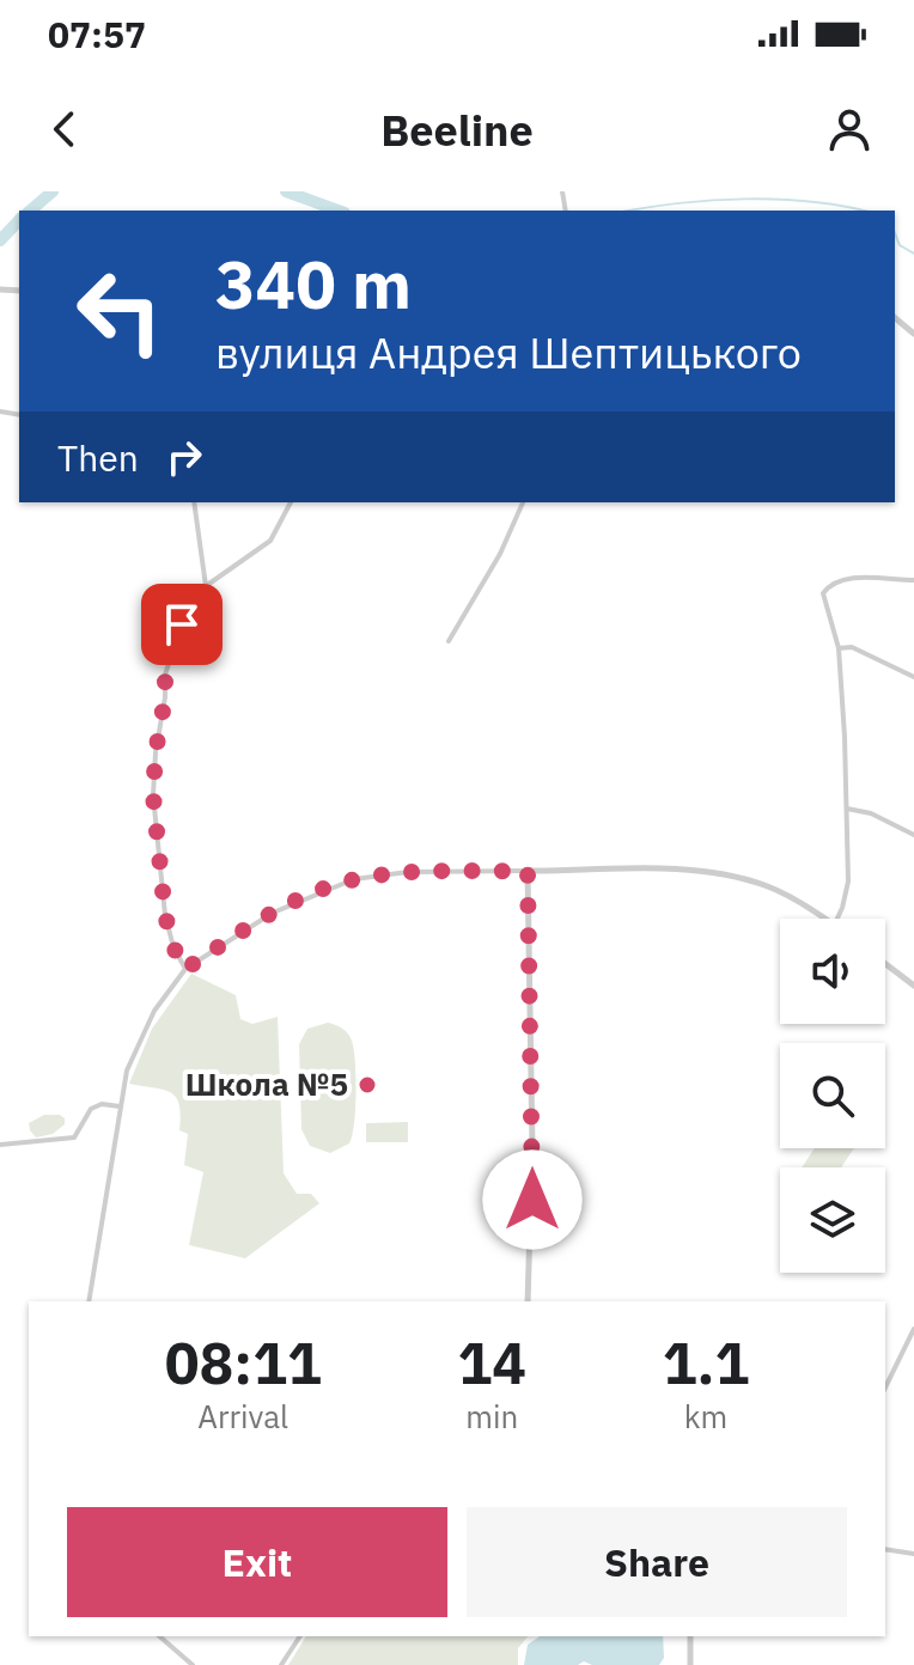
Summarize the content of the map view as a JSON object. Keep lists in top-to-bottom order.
{
  "places": ["Школа №5"],
  "page": {
    "status": "07:57",
    "header": "Beeline",
    "turn": ["340 m", "вулиця Андрея Шептицького"],
    "then": "Then",
    "eta": [
      "08:11",
      "Arrival",
      "14",
      "min",
      "1.1",
      "km"
    ],
    "buttons": ["Exit", "Share"]
  }
}
